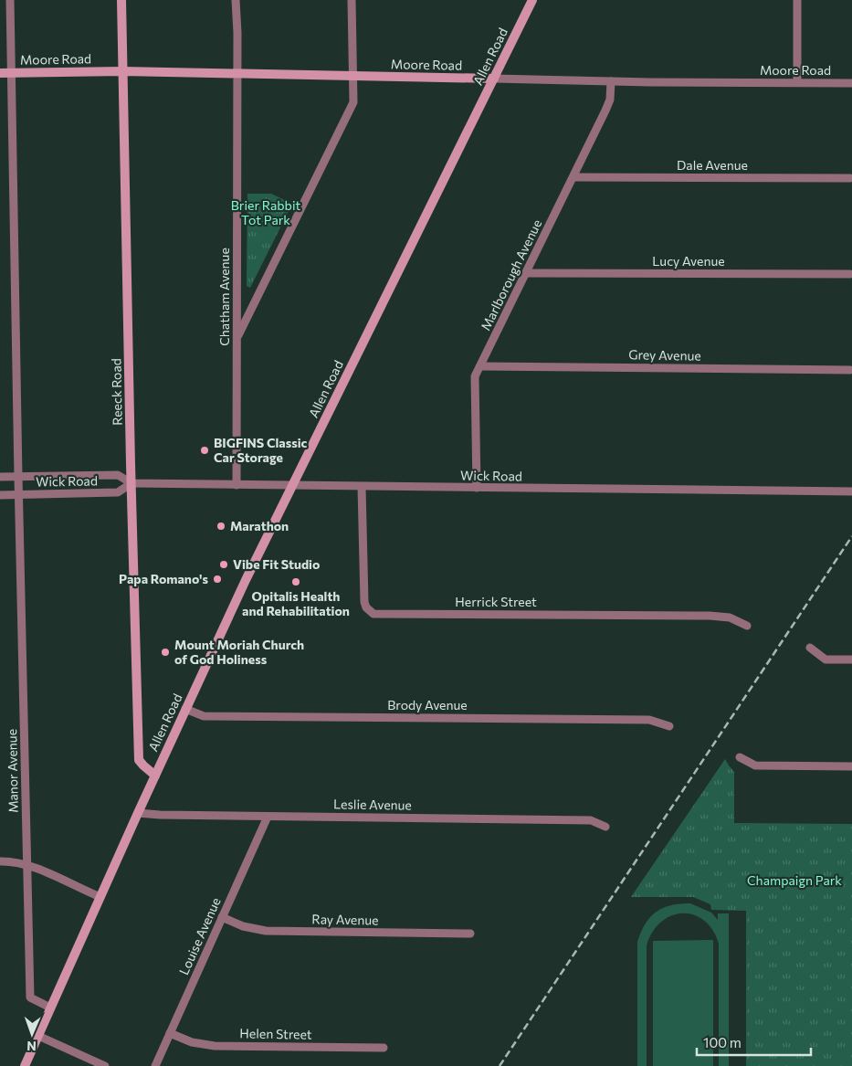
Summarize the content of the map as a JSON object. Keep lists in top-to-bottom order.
{
  "streets": {
    "street": [
      "Allen Road",
      "Moore Road",
      "Dale Avenue",
      "Lucy Avenue",
      "Marlborough Avenue",
      "Chatham Avenue",
      "Grey Avenue",
      "Reeck Road",
      "Wick Road",
      "Herrick Street",
      "Brody Avenue",
      "Manor Avenue",
      "Leslie Avenue",
      "Ray Avenue",
      "Louise Avenue",
      "Helen Street"
    ]
  },
  "crossings": [
    ["Allen Road", "Moore Road"],
    ["Allen Road", "Reeck Road"],
    ["Allen Road", "Wick Road"],
    ["Allen Road", "Brody Avenue"],
    ["Allen Road", "Manor Avenue"],
    ["Allen Road", "Leslie Avenue"],
    ["Moore Road", "Marlborough Avenue"],
    ["Moore Road", "Chatham Avenue"],
    ["Moore Road", "Reeck Road"],
    ["Moore Road", "Manor Avenue"],
    ["Dale Avenue", "Marlborough Avenue"],
    ["Lucy Avenue", "Marlborough Avenue"],
    ["Marlborough Avenue", "Grey Avenue"],
    ["Marlborough Avenue", "Wick Road"],
    ["Chatham Avenue", "Wick Road"],
    ["Reeck Road", "Wick Road"],
    ["Wick Road", "Herrick Street"],
    ["Wick Road", "Manor Avenue"],
    ["Leslie Avenue", "Louise Avenue"],
    ["Ray Avenue", "Louise Avenue"],
    ["Louise Avenue", "Helen Street"]
  ],
  "parks": ["Brier Rabbit Tot Park", "Champaign Park"],
  "places": [
    "BIGFINS Classic Car Storage",
    "Marathon",
    "Vibe Fit Studio",
    "Papa Romano's",
    "Opitalis Health and Rehabilitation",
    "Mount Moriah Church of God Holiness"
  ],
  "scale_bar": "100 m",
  "north": "bottom"
}
